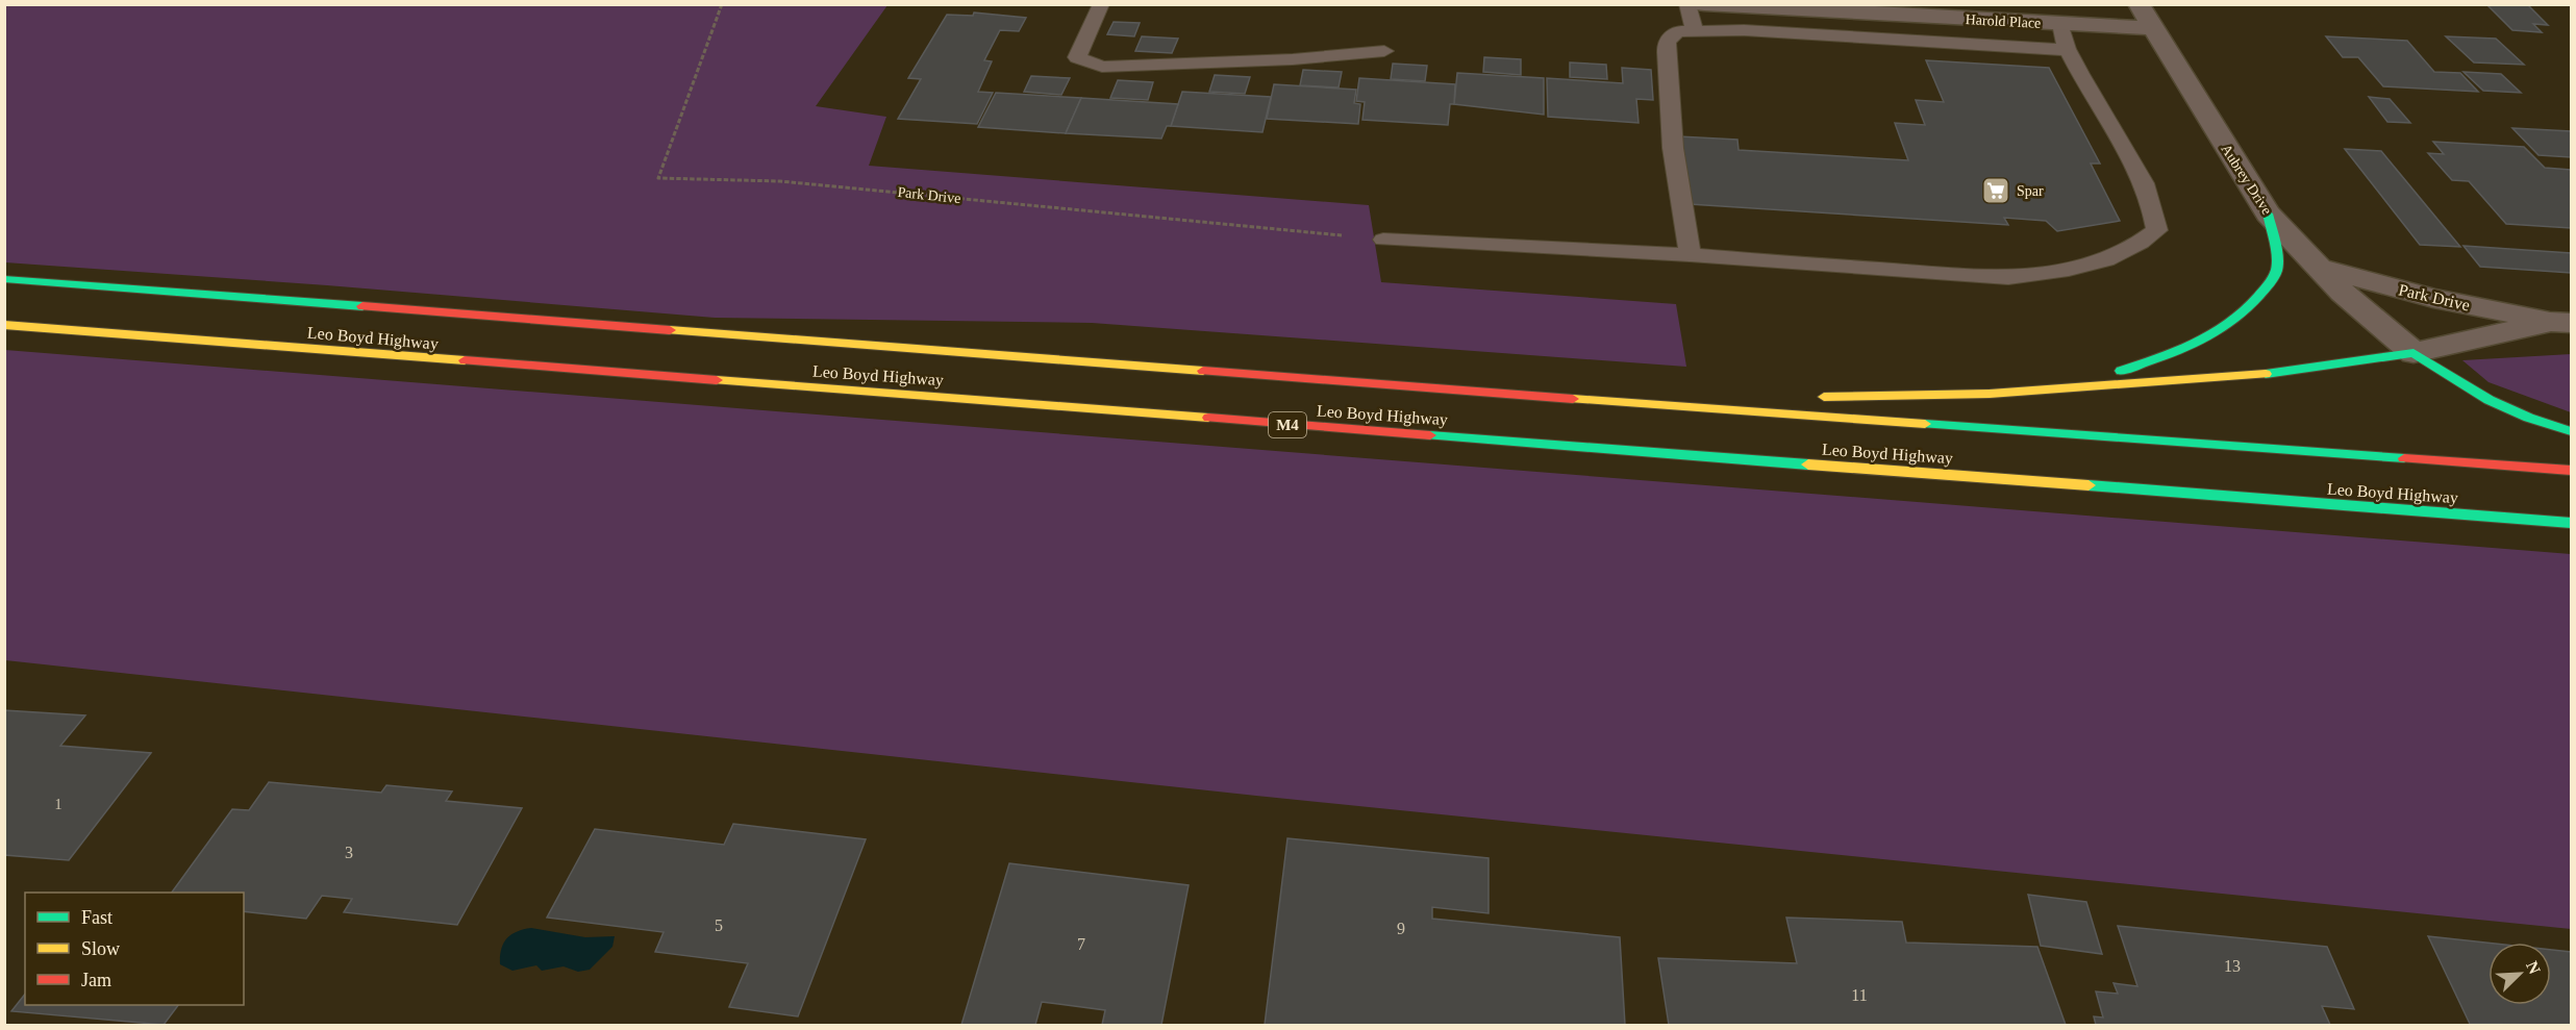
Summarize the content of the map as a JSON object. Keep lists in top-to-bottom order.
{
  "streets": {
    "highway": ["Leo Boyd Highway", "M4"],
    "street": ["Harold Place", "Aubrey Drive", "Park Drive"]
  },
  "crossings": [
    ["Harold Place", "Aubrey Drive"],
    ["Aubrey Drive", "Park Drive"]
  ],
  "places": {
    "supermarket": ["Spar"]
  },
  "house_numbers": [
    "1",
    "3",
    "5",
    "9",
    "7",
    "13",
    "11"
  ],
  "legend": ["Fast", "Slow", "Jam"],
  "north": "top right"
}
